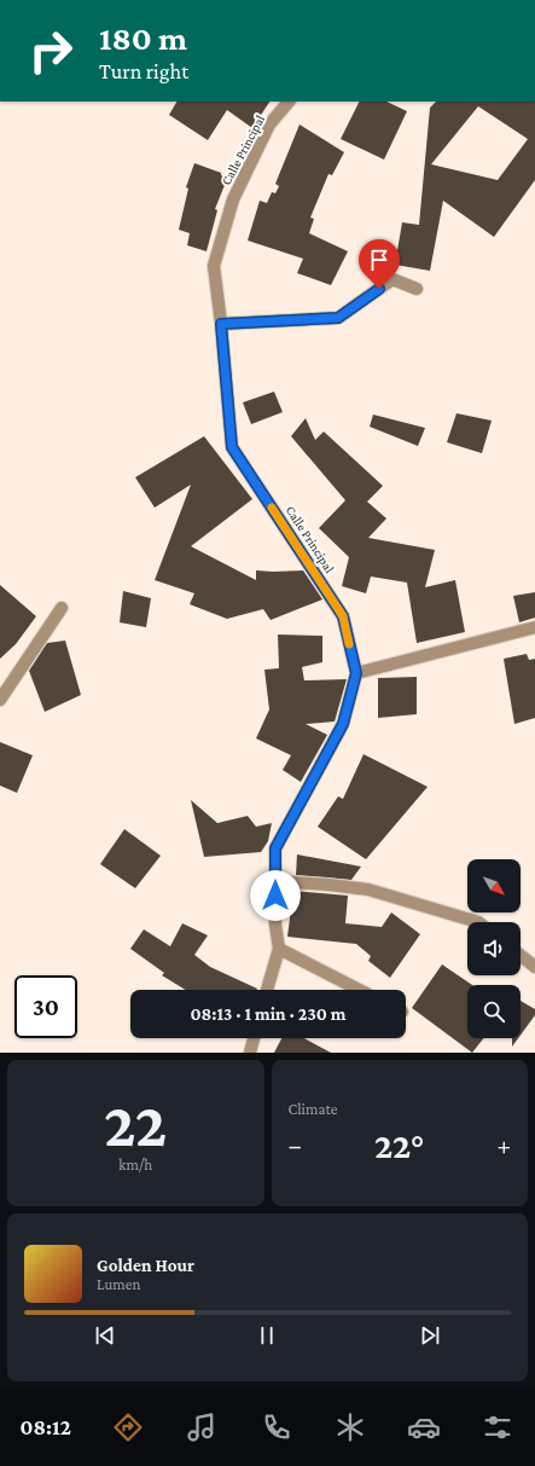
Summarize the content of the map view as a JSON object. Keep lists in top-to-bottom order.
{
  "streets": {
    "street": ["Calle Principal"]
  },
  "north": "bottom right",
  "page": {
    "turn": ["180 m", "Turn right"],
    "limit": "30",
    "trip": "08:13 · 1 min · 230 m",
    "tile": [
      ["22", "km/h"],
      "Climate"
    ],
    "heat": ["−", "22°", "+"],
    "song": ["Golden Hour", "Lumen"],
    "tabs": "08:12"
  }
}
